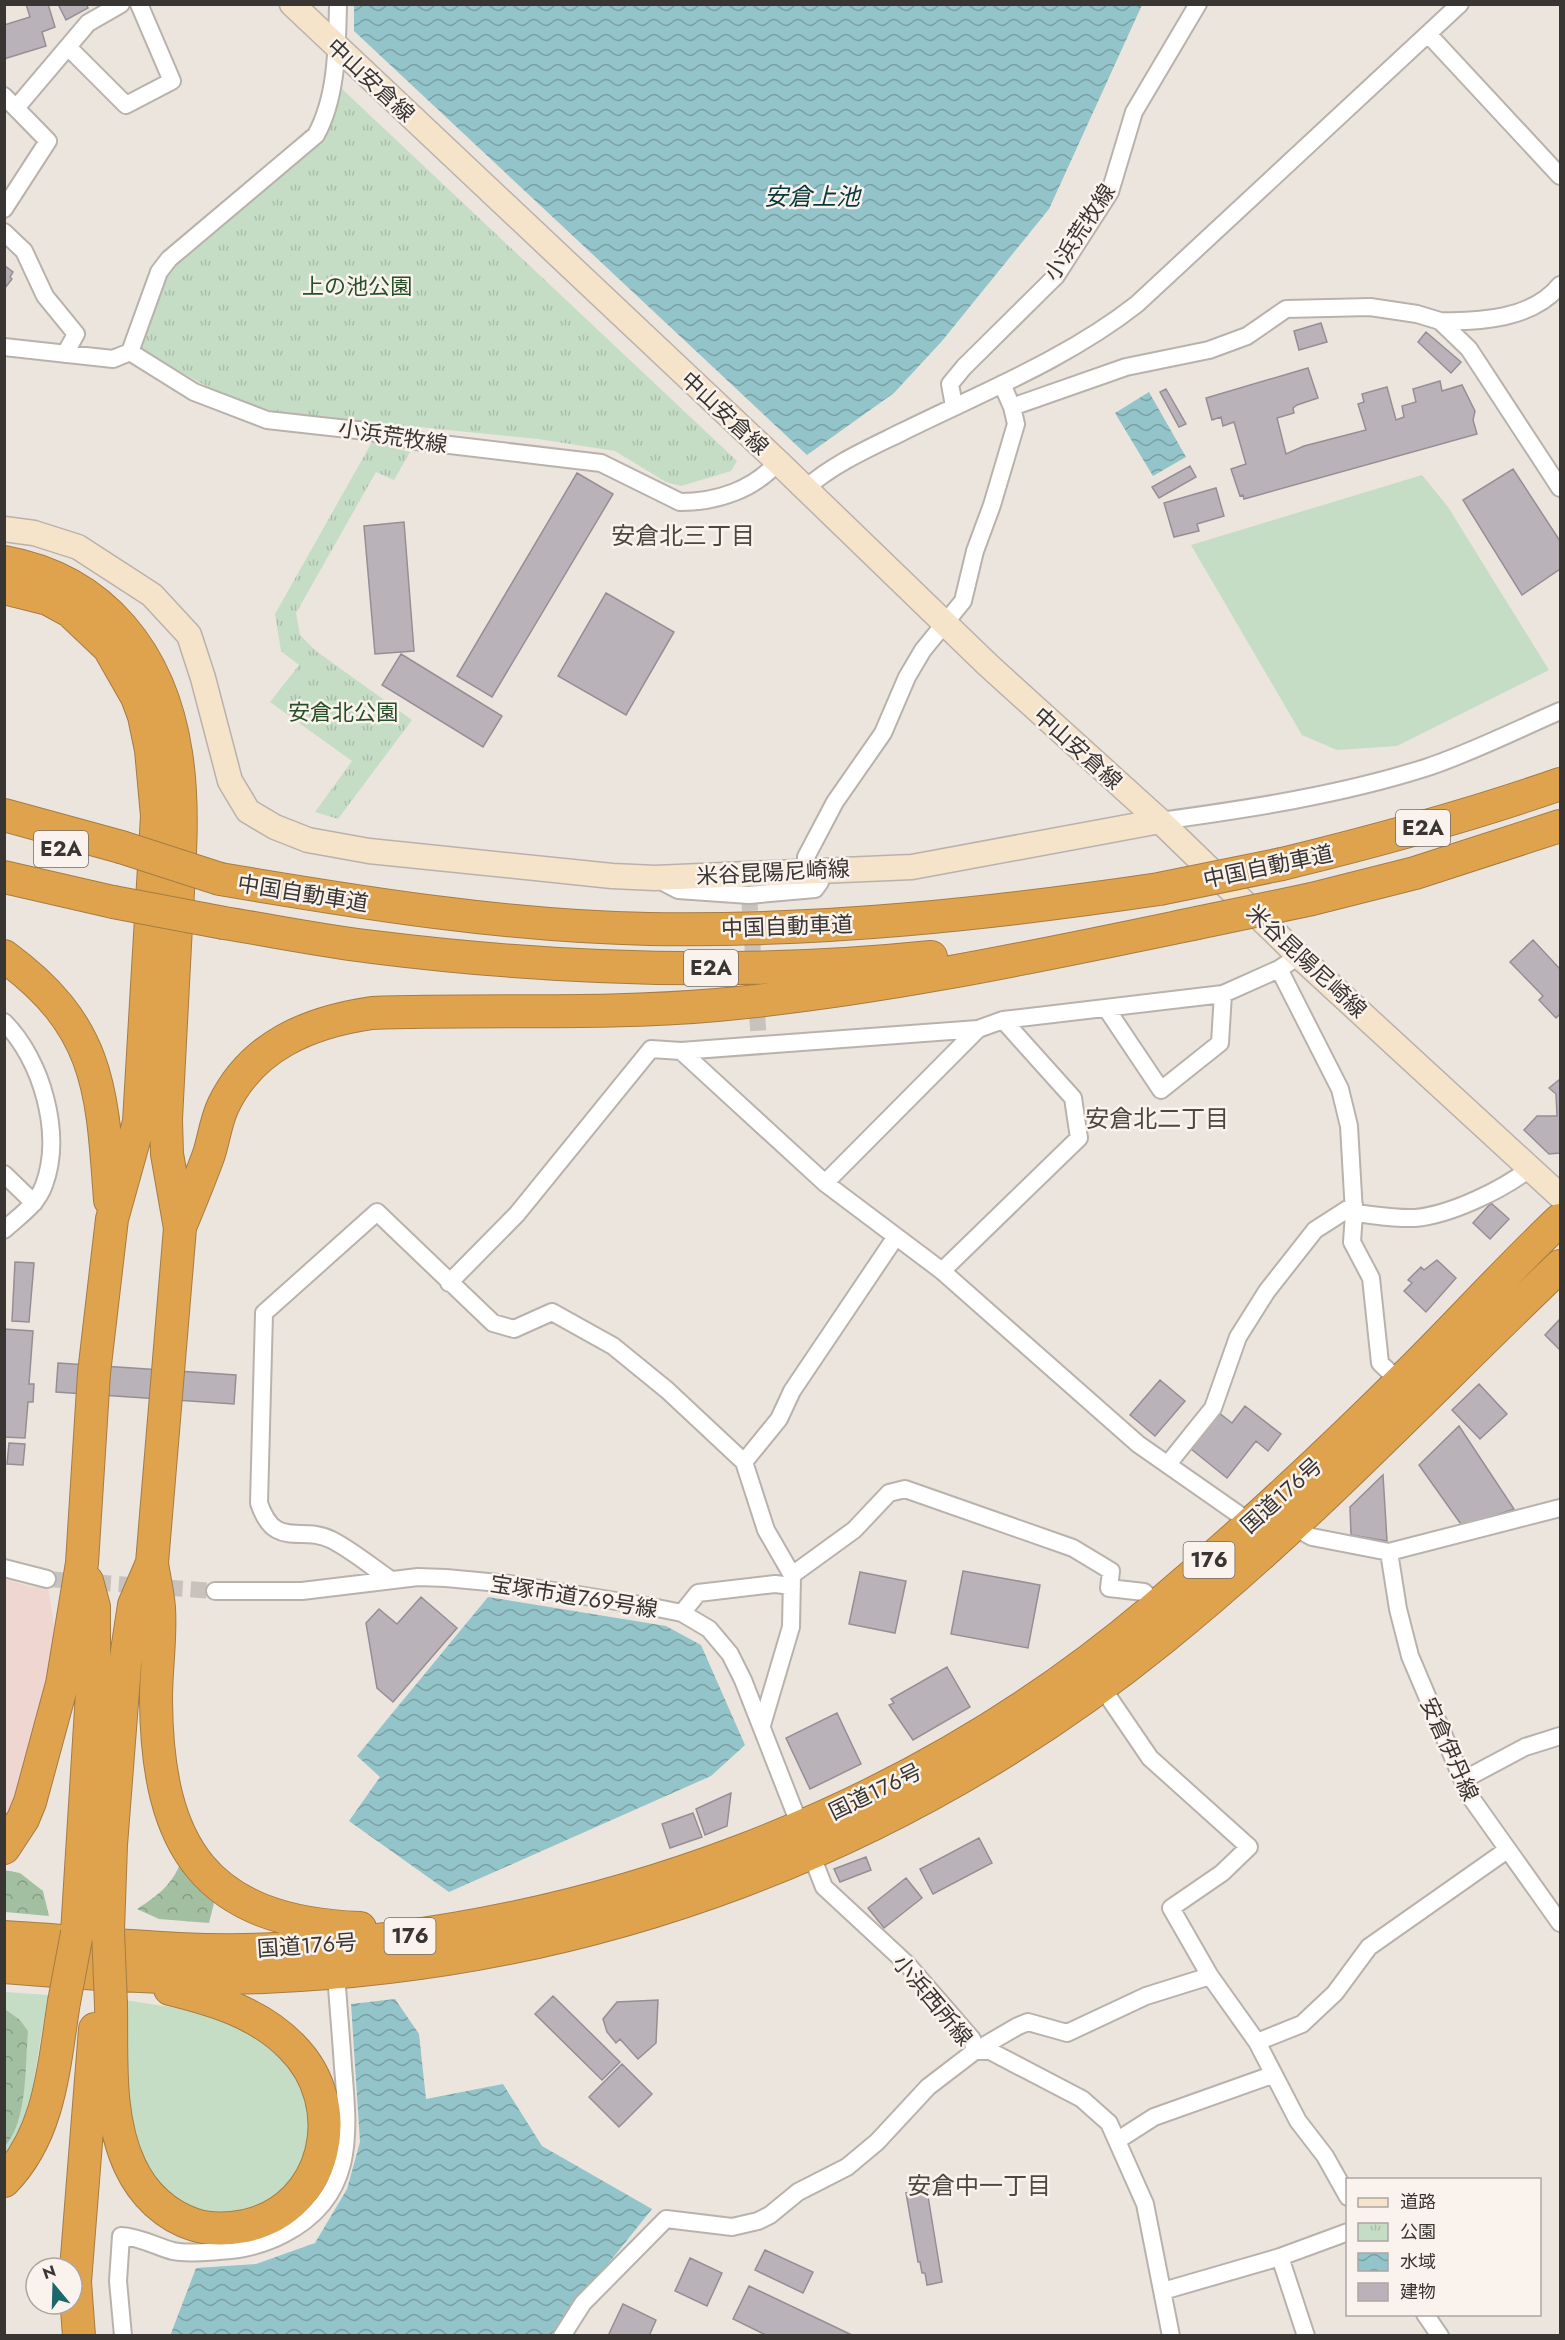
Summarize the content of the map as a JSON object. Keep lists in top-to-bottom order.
{
  "streets": {
    "highway": [
      "E2A",
      "中国自動車道",
      "国道176号",
      "176"
    ],
    "main road": ["中山安倉線", "米谷昆陽尼崎線"],
    "street": [
      "小浜荒牧線",
      "宝塚市道769号線",
      "安倉伊丹線",
      "小浜西所線"
    ]
  },
  "crossings": [
    ["中山安倉線", "小浜荒牧線"],
    ["中山安倉線", "米谷昆陽尼崎線"],
    ["国道176号", "宝塚市道769号線"],
    ["国道176号", "小浜西所線"],
    ["宝塚市道769号線", "小浜西所線"]
  ],
  "districts": ["安倉北三丁目", "安倉北二丁目", "安倉中一丁目"],
  "water": ["安倉上池"],
  "parks": ["上の池公園", "安倉北公園"],
  "legend": [
    "道路",
    "公園",
    "水域",
    "建物"
  ],
  "north": "top"
}
